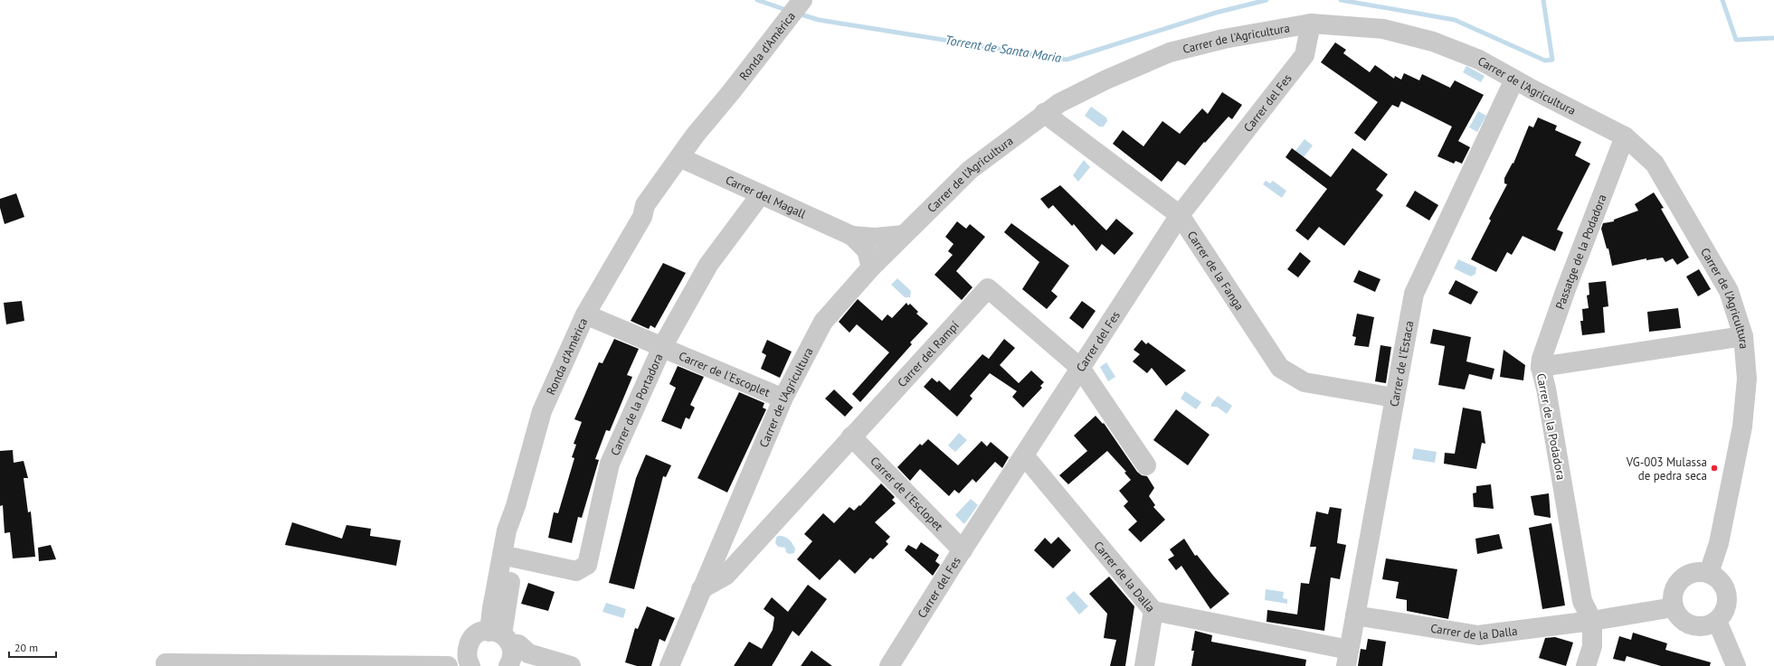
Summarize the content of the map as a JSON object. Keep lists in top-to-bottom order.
{
  "streets": {
    "street": [
      "Carrer de l'Agricultura",
      "Ronda d'Amèrica",
      "Carrer del Fes",
      "Carrer del Magall",
      "Passatge de la Podadora",
      "Carrer de la Fanga",
      "Carrer del Rampí",
      "Carrer de l'Estaca",
      "Carrer de l'Escoplet",
      "Carrer de la Portadora",
      "Carrer de la Podadora",
      "Carrer de l'Esclopet",
      "Carrer de la Dalla"
    ]
  },
  "crossings": [
    ["Carrer de l'Agricultura", "Carrer del Fes"],
    ["Carrer de l'Agricultura", "Carrer del Magall"],
    ["Carrer de l'Agricultura", "Passatge de la Podadora"],
    ["Carrer de l'Agricultura", "Carrer de la Fanga"],
    ["Carrer de l'Agricultura", "Carrer del Rampí"],
    ["Carrer de l'Agricultura", "Carrer de l'Estaca"],
    ["Carrer de l'Agricultura", "Carrer de la Podadora"],
    ["Carrer de l'Agricultura", "Carrer de la Dalla"],
    ["Ronda d'Amèrica", "Carrer del Magall"],
    ["Ronda d'Amèrica", "Carrer de l'Escoplet"],
    ["Ronda d'Amèrica", "Carrer de la Portadora"],
    ["Carrer del Fes", "Carrer de la Fanga"],
    ["Carrer del Fes", "Carrer del Rampí"],
    ["Carrer del Fes", "Carrer de l'Esclopet"],
    ["Carrer del Fes", "Carrer de la Dalla"],
    ["Carrer del Magall", "Carrer de la Portadora"],
    ["Passatge de la Podadora", "Carrer de la Podadora"],
    ["Carrer de la Fanga", "Carrer de l'Estaca"],
    ["Carrer del Rampí", "Carrer de l'Esclopet"],
    ["Carrer de l'Estaca", "Carrer de la Dalla"],
    ["Carrer de la Podadora", "Carrer de la Dalla"]
  ],
  "water": ["Torrent de Santa Maria"],
  "places": ["VG-003 Mulassa de pedra seca"],
  "scale_bar": "20 m"
}
